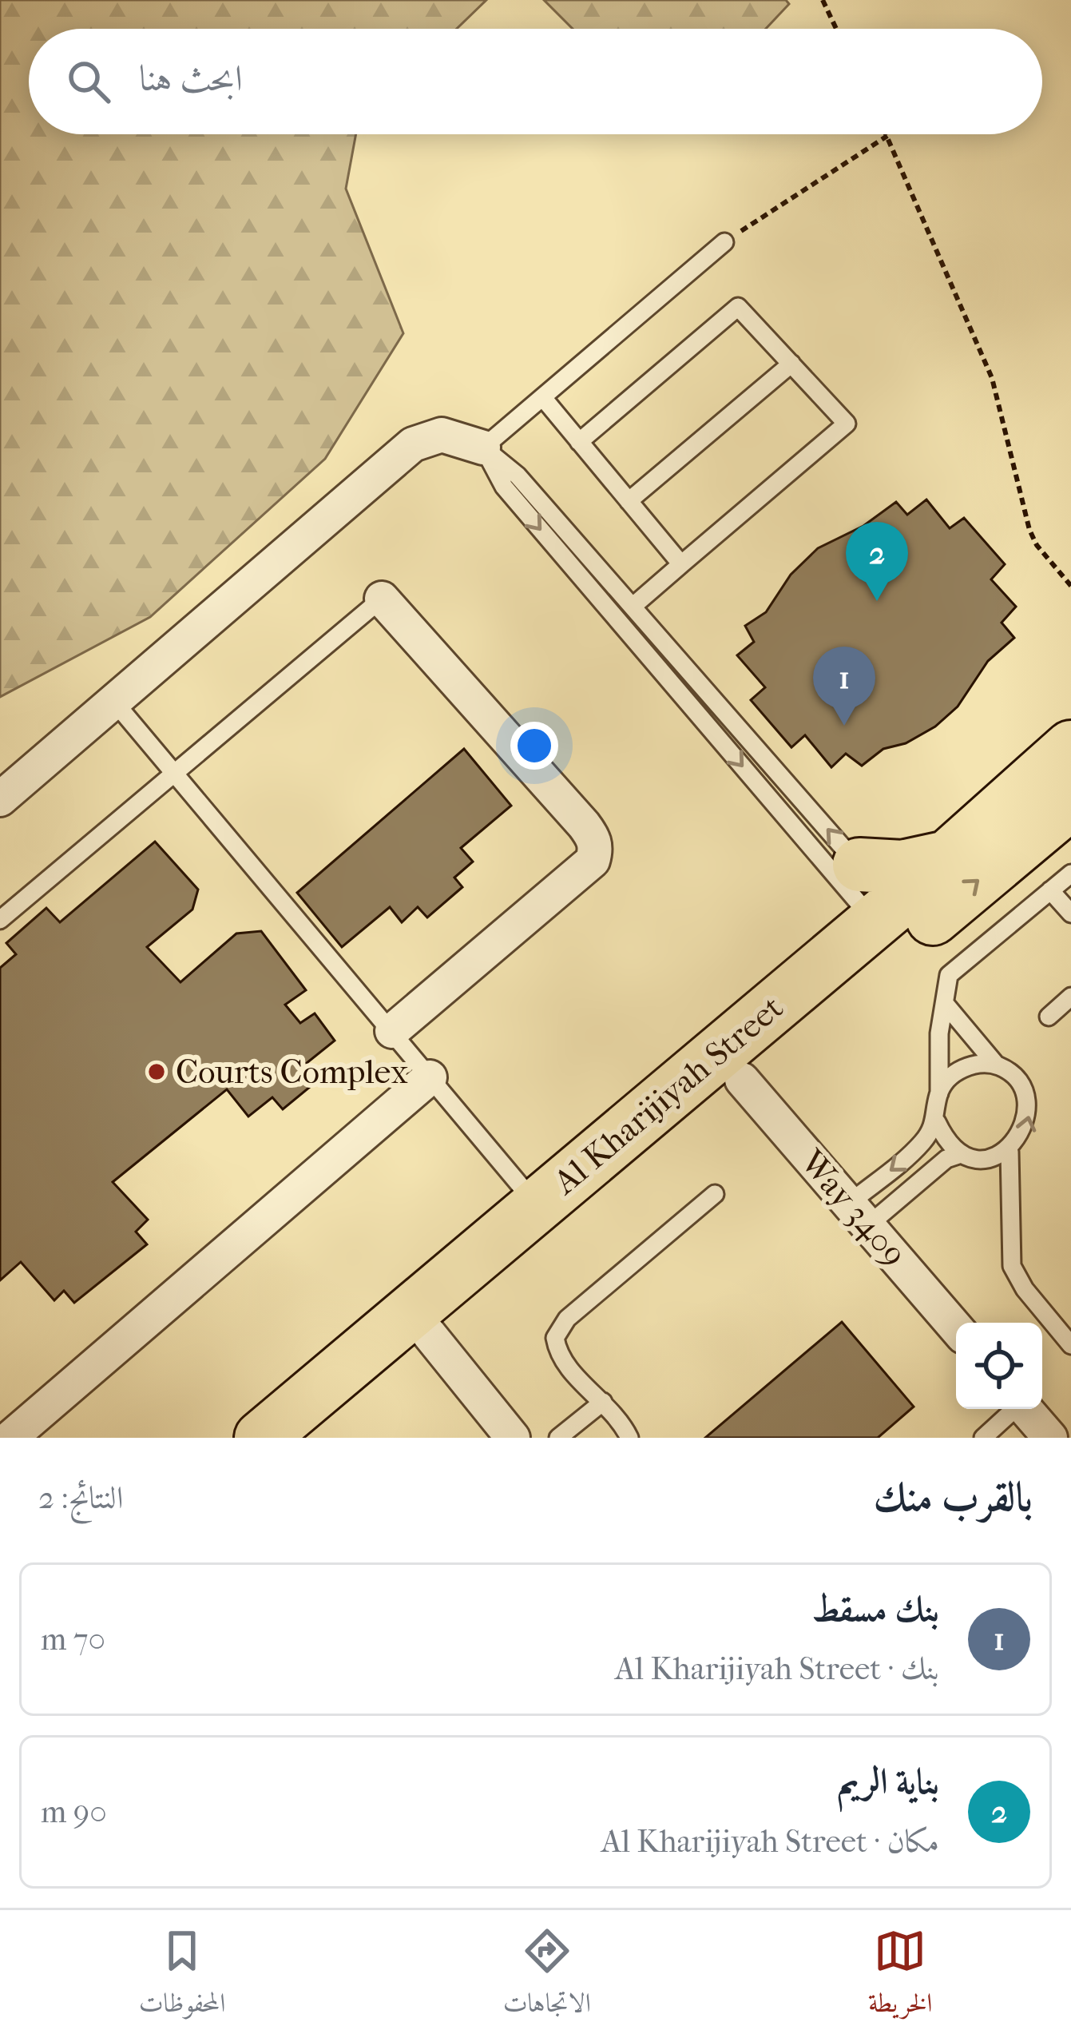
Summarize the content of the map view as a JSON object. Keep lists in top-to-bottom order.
{
  "streets": {
    "main road": ["Al Kharijiyah Street"],
    "street": ["Way 3409"]
  },
  "crossings": [
    ["Al Kharijiyah Street", "Way 3409"]
  ],
  "places": ["Courts Complex"],
  "page": {
    "search": "ابحث هنا",
    "pins": ["2", "1"],
    "heading": ["بالقرب منك", "النتائج: 2"],
    "list": [
      {
        "mark": "1",
        "name": "بنك مسقط",
        "note": "بنك · Al Kharijiyah Street",
        "value": "70 m"
      },
      {
        "mark": "2",
        "name": "بناية الريم",
        "note": "مكان · Al Kharijiyah Street",
        "value": "90 m"
      }
    ],
    "nav": ["الخريطة", "الاتجاهات", "المحفوظات"]
  }
}
